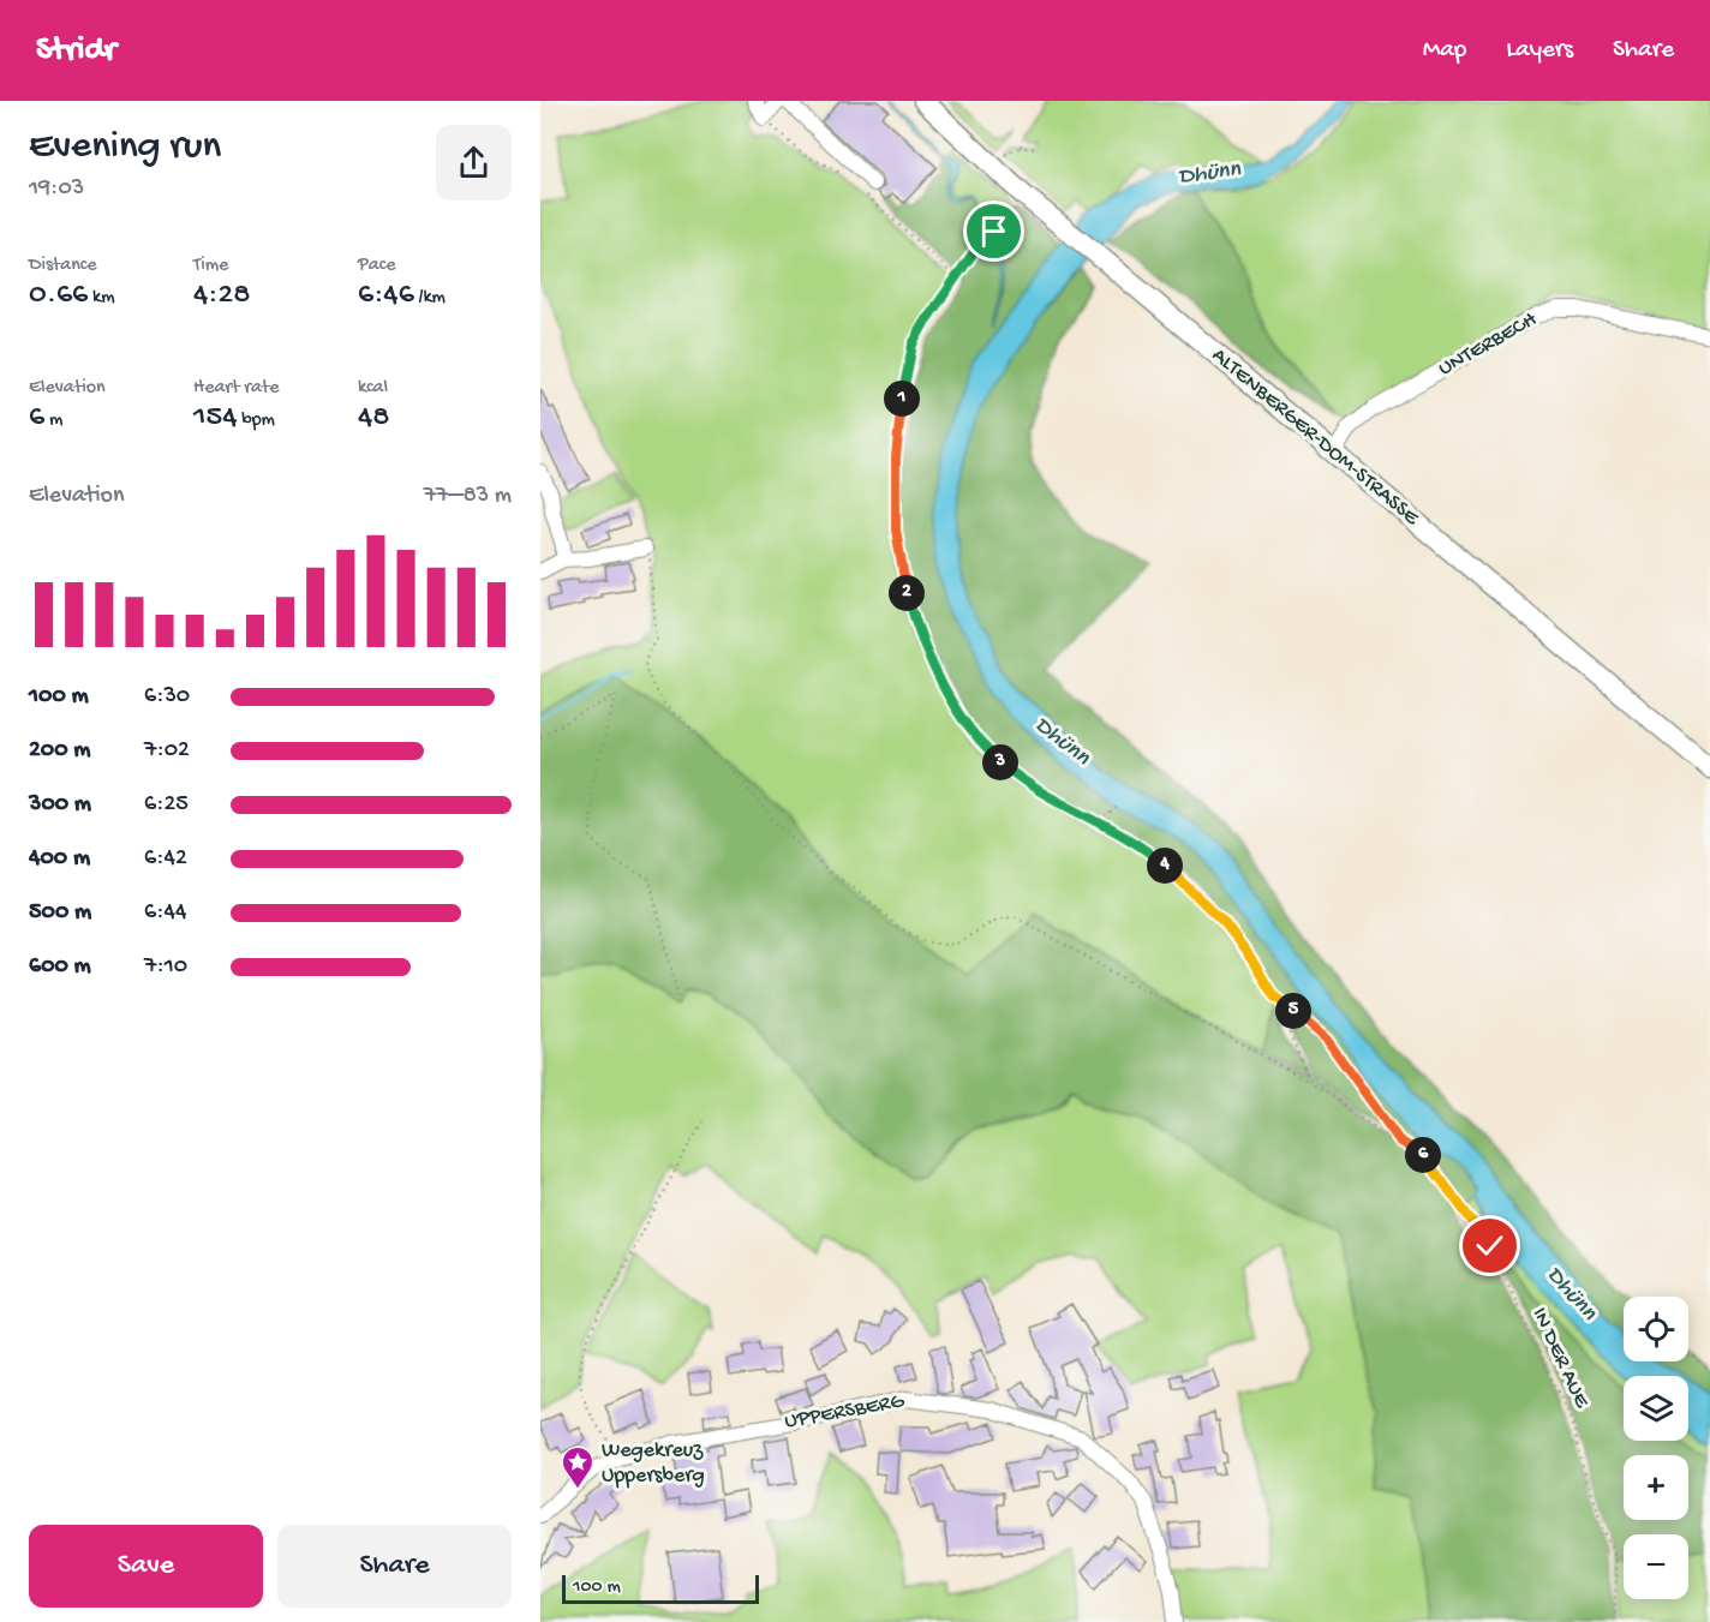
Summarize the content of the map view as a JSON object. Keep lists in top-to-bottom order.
{
  "streets": {
    "main road": ["ALTENBERGER-DOM-STRASSE"],
    "street": ["UNTERBECH", "UPPERSBERG"],
    "path": ["IN DER AUE"]
  },
  "crossings": [
    ["UNTERBECH", "ALTENBERGER-DOM-STRASSE"]
  ],
  "water": ["Dhünn"],
  "places": {
    "place": ["Wegekreuz Uppersberg"]
  },
  "scale_bar": "100 m",
  "page": {
    "header": "Stridr",
    "nav": ["Map", "Layers", "Share"],
    "heading": ["Evening run", "19:03"],
    "stats": [
      ["Distance", "0.66 km"],
      ["Time", "4:28"],
      ["Pace", "6:46 /km"],
      ["Elevation", "6 m"],
      ["Heart rate", "154 bpm"],
      ["kcal", "48"]
    ],
    "pins": [
      "1",
      "2",
      "3",
      "4",
      "5",
      "6"
    ],
    "chart": ["Elevation", "77–83 m"],
    "list": [
      {
        "name": "100 m",
        "note": "6:30"
      },
      {
        "name": "200 m",
        "note": "7:02"
      },
      {
        "name": "300 m",
        "note": "6:25"
      },
      {
        "name": "400 m",
        "note": "6:42"
      },
      {
        "name": "500 m",
        "note": "6:44"
      },
      {
        "name": "600 m",
        "note": "7:10"
      }
    ],
    "map_buttons": ["+", "−"],
    "buttons": ["Save", "Share"],
    "scale": "100 m"
  }
}
